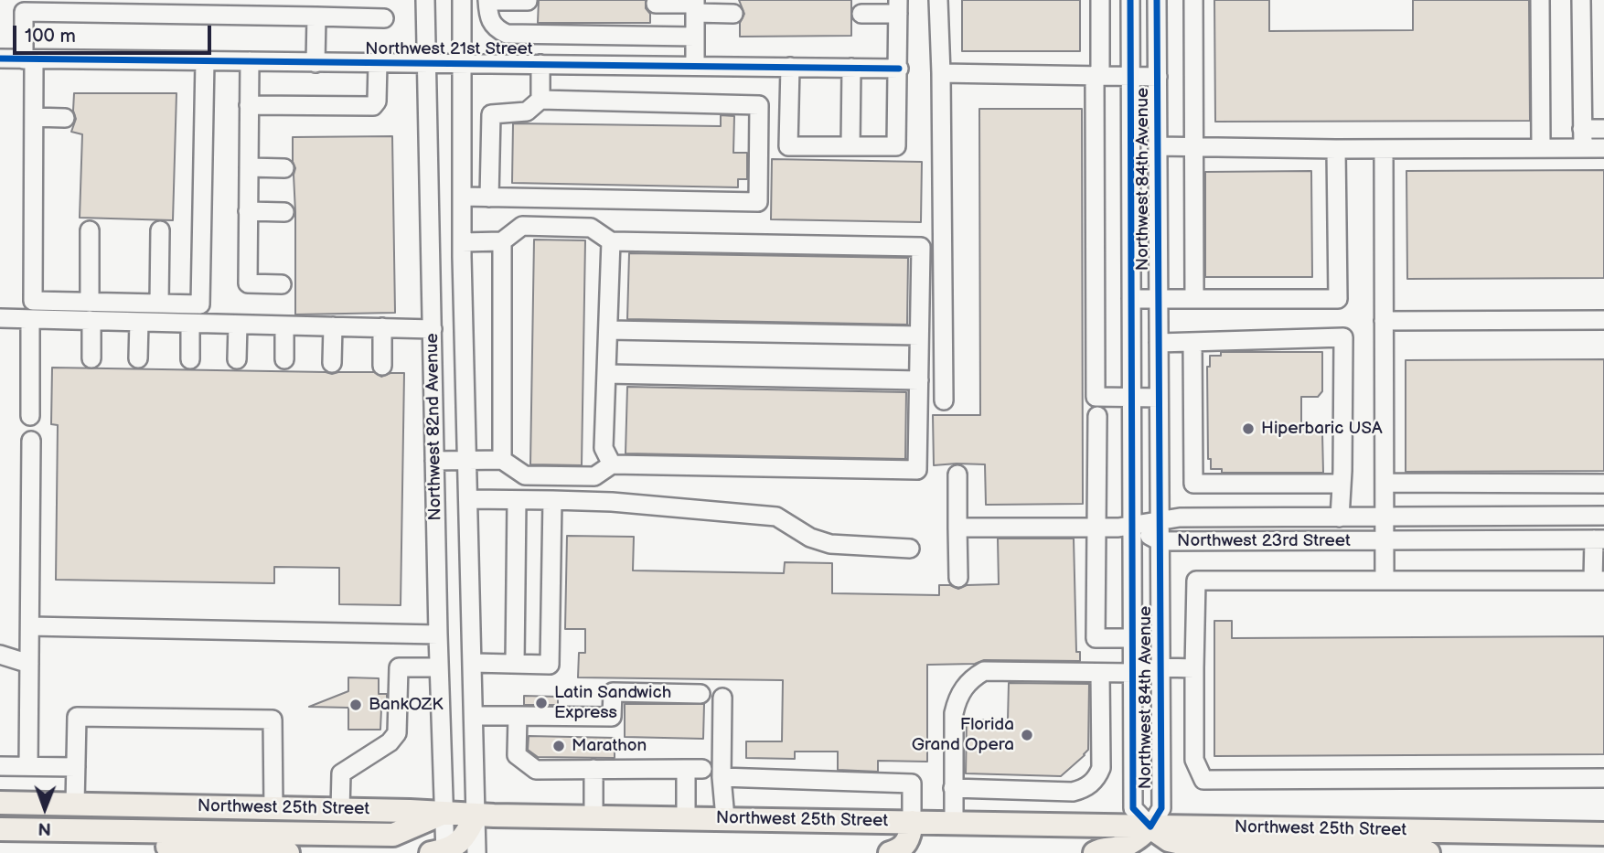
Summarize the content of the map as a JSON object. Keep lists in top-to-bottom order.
{
  "streets": {
    "main road": ["Northwest 25th Street"],
    "street": [
      "Northwest 21st Street",
      "Northwest 84th Avenue",
      "Northwest 82nd Avenue",
      "Northwest 23rd Street"
    ]
  },
  "crossings": [
    ["Northwest 21st Street", "Northwest 82nd Avenue"],
    ["Northwest 84th Avenue", "Northwest 23rd Street"],
    ["Northwest 84th Avenue", "Northwest 25th Street"],
    ["Northwest 82nd Avenue", "Northwest 25th Street"]
  ],
  "places": [
    "Hiperbaric USA",
    "Latin Sandwich Express",
    "BankOZK",
    "Florida Grand Opera",
    "Marathon"
  ],
  "scale_bar": "100 m",
  "north": "bottom"
}
